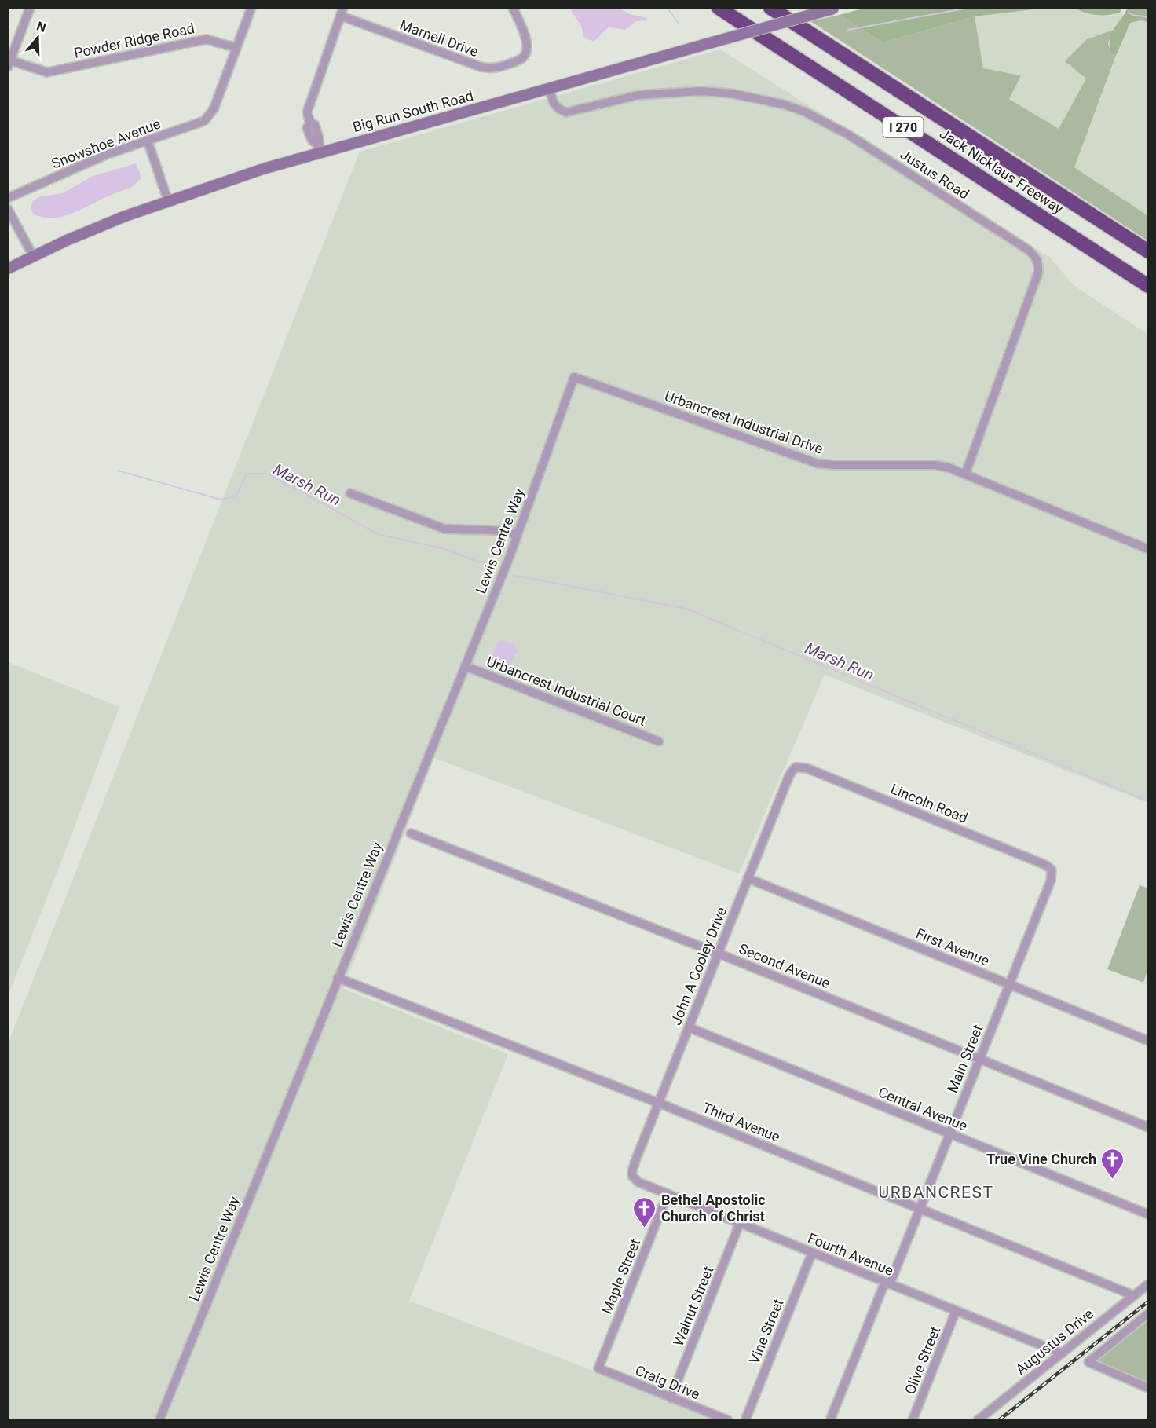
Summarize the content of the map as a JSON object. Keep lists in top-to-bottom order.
{
  "streets": {
    "highway": ["I 270", "Jack Nicklaus Freeway"],
    "street": [
      "Marnell Drive",
      "Powder Ridge Road",
      "Big Run South Road",
      "Snowshoe Avenue",
      "Justus Road",
      "Urbancrest Industrial Drive",
      "Lewis Centre Way",
      "Urbancrest Industrial Court",
      "Lincoln Road",
      "First Avenue",
      "John A Cooley Drive",
      "Second Avenue",
      "Main Street",
      "Central Avenue",
      "Third Avenue",
      "Fourth Avenue",
      "Maple Street",
      "Walnut Street",
      "Vine Street",
      "Augustus Drive",
      "Olive Street",
      "Craig Drive"
    ]
  },
  "crossings": [
    ["Powder Ridge Road", "Snowshoe Avenue"],
    ["Big Run South Road", "Justus Road"],
    ["Justus Road", "Urbancrest Industrial Drive"],
    ["Urbancrest Industrial Drive", "Lewis Centre Way"],
    ["Lewis Centre Way", "Urbancrest Industrial Court"],
    ["Lewis Centre Way", "Third Avenue"],
    ["Lincoln Road", "John A Cooley Drive"],
    ["Lincoln Road", "Main Street"],
    ["First Avenue", "John A Cooley Drive"],
    ["First Avenue", "Main Street"],
    ["John A Cooley Drive", "Second Avenue"],
    ["John A Cooley Drive", "Central Avenue"],
    ["John A Cooley Drive", "Third Avenue"],
    ["John A Cooley Drive", "Fourth Avenue"],
    ["Second Avenue", "Main Street"],
    ["Main Street", "Central Avenue"],
    ["Main Street", "Third Avenue"],
    ["Main Street", "Fourth Avenue"],
    ["Third Avenue", "Augustus Drive"],
    ["Fourth Avenue", "Maple Street"],
    ["Fourth Avenue", "Walnut Street"],
    ["Fourth Avenue", "Vine Street"],
    ["Fourth Avenue", "Augustus Drive"],
    ["Fourth Avenue", "Olive Street"],
    ["Maple Street", "Craig Drive"],
    ["Walnut Street", "Craig Drive"]
  ],
  "districts": ["URBANCREST"],
  "water": ["Marsh Run"],
  "places": {
    "church": ["True Vine Church", "Bethel Apostolic Church of Christ"]
  },
  "north": "top"
}
